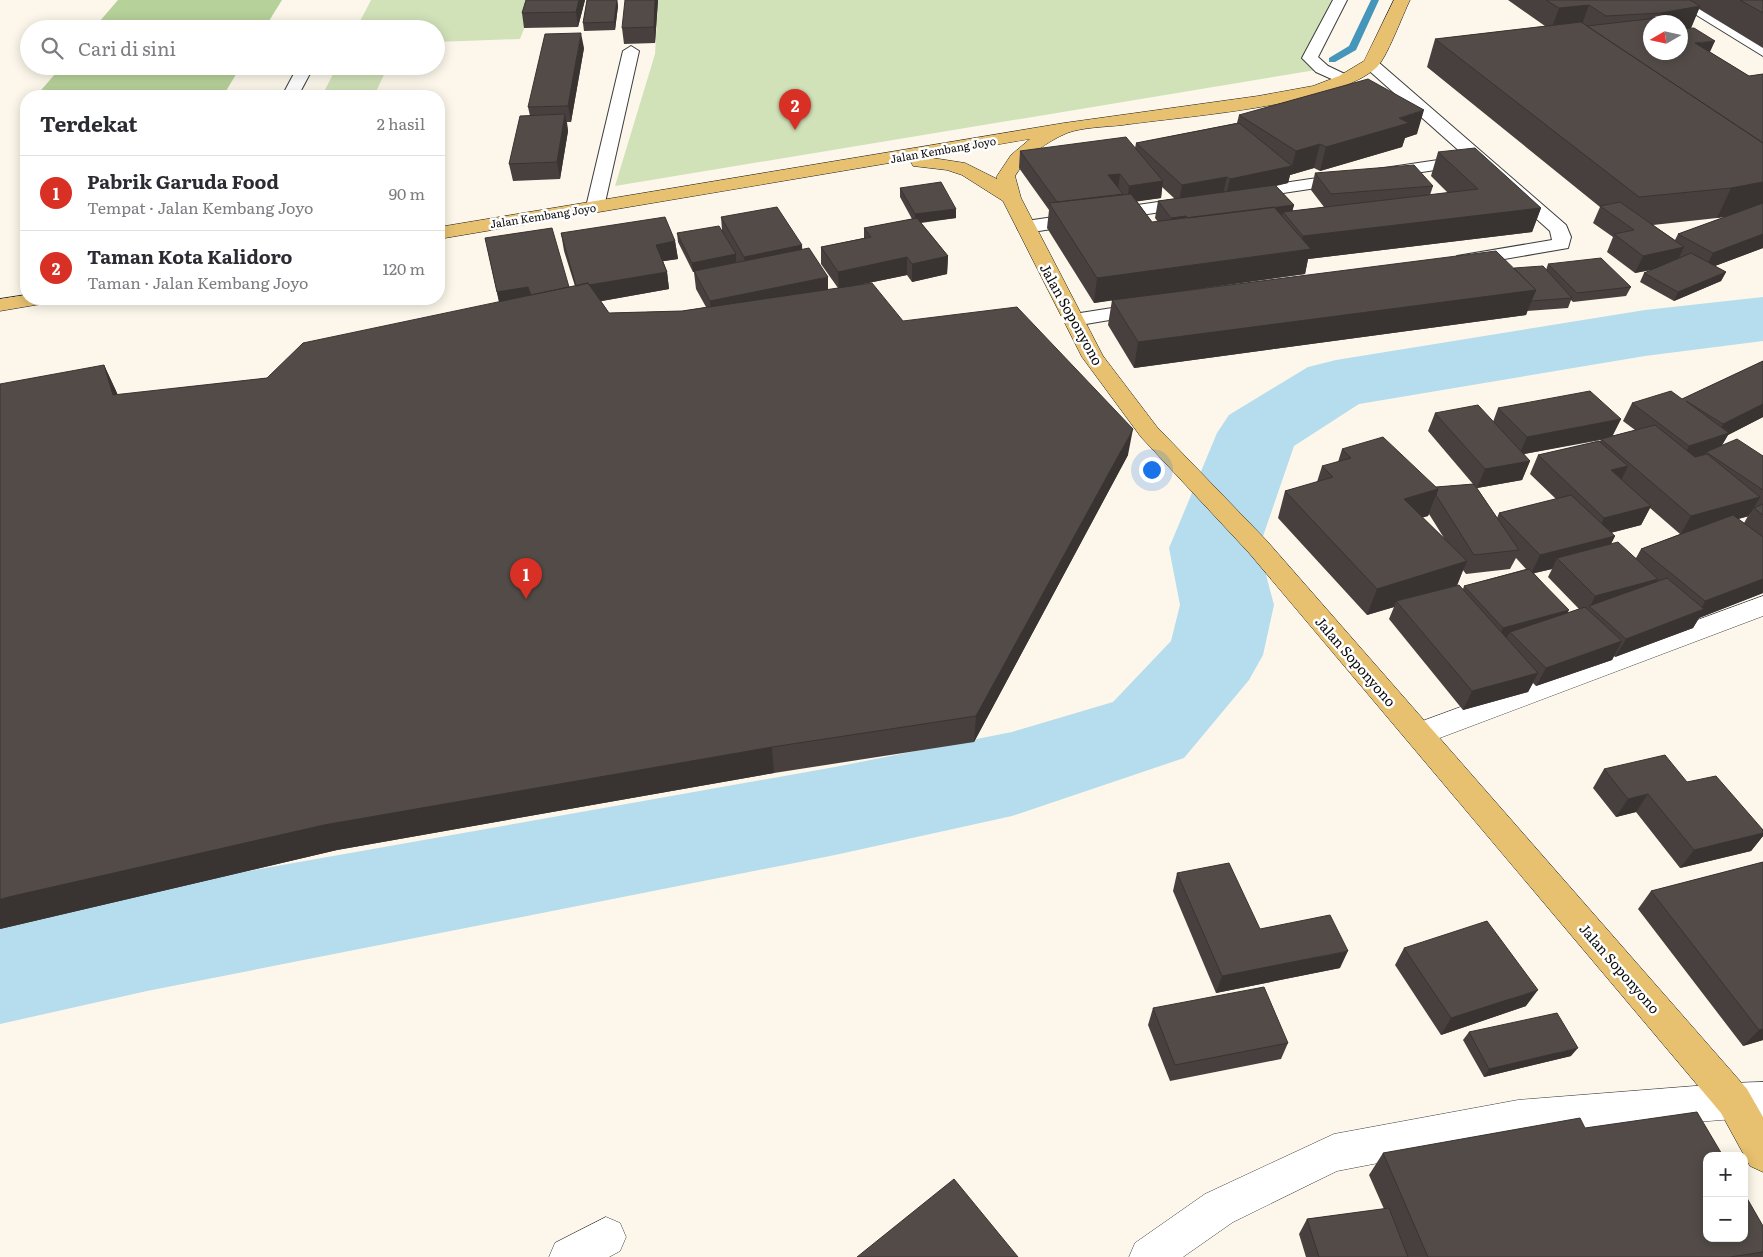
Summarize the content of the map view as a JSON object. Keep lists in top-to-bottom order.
{
  "streets": {
    "main road": ["Jalan Kembang Joyo", "Jalan Soponyono"]
  },
  "north": "left",
  "page": {
    "search": "Cari di sini",
    "pins": ["2", "1"],
    "heading": ["Terdekat", "2 hasil"],
    "list": [
      {
        "mark": "1",
        "name": "Pabrik Garuda Food",
        "note": "Tempat · Jalan Kembang Joyo",
        "value": "90 m"
      },
      {
        "mark": "2",
        "name": "Taman Kota Kalidoro",
        "note": "Taman · Jalan Kembang Joyo",
        "value": "120 m"
      }
    ],
    "map_buttons": ["+", "−"]
  }
}
